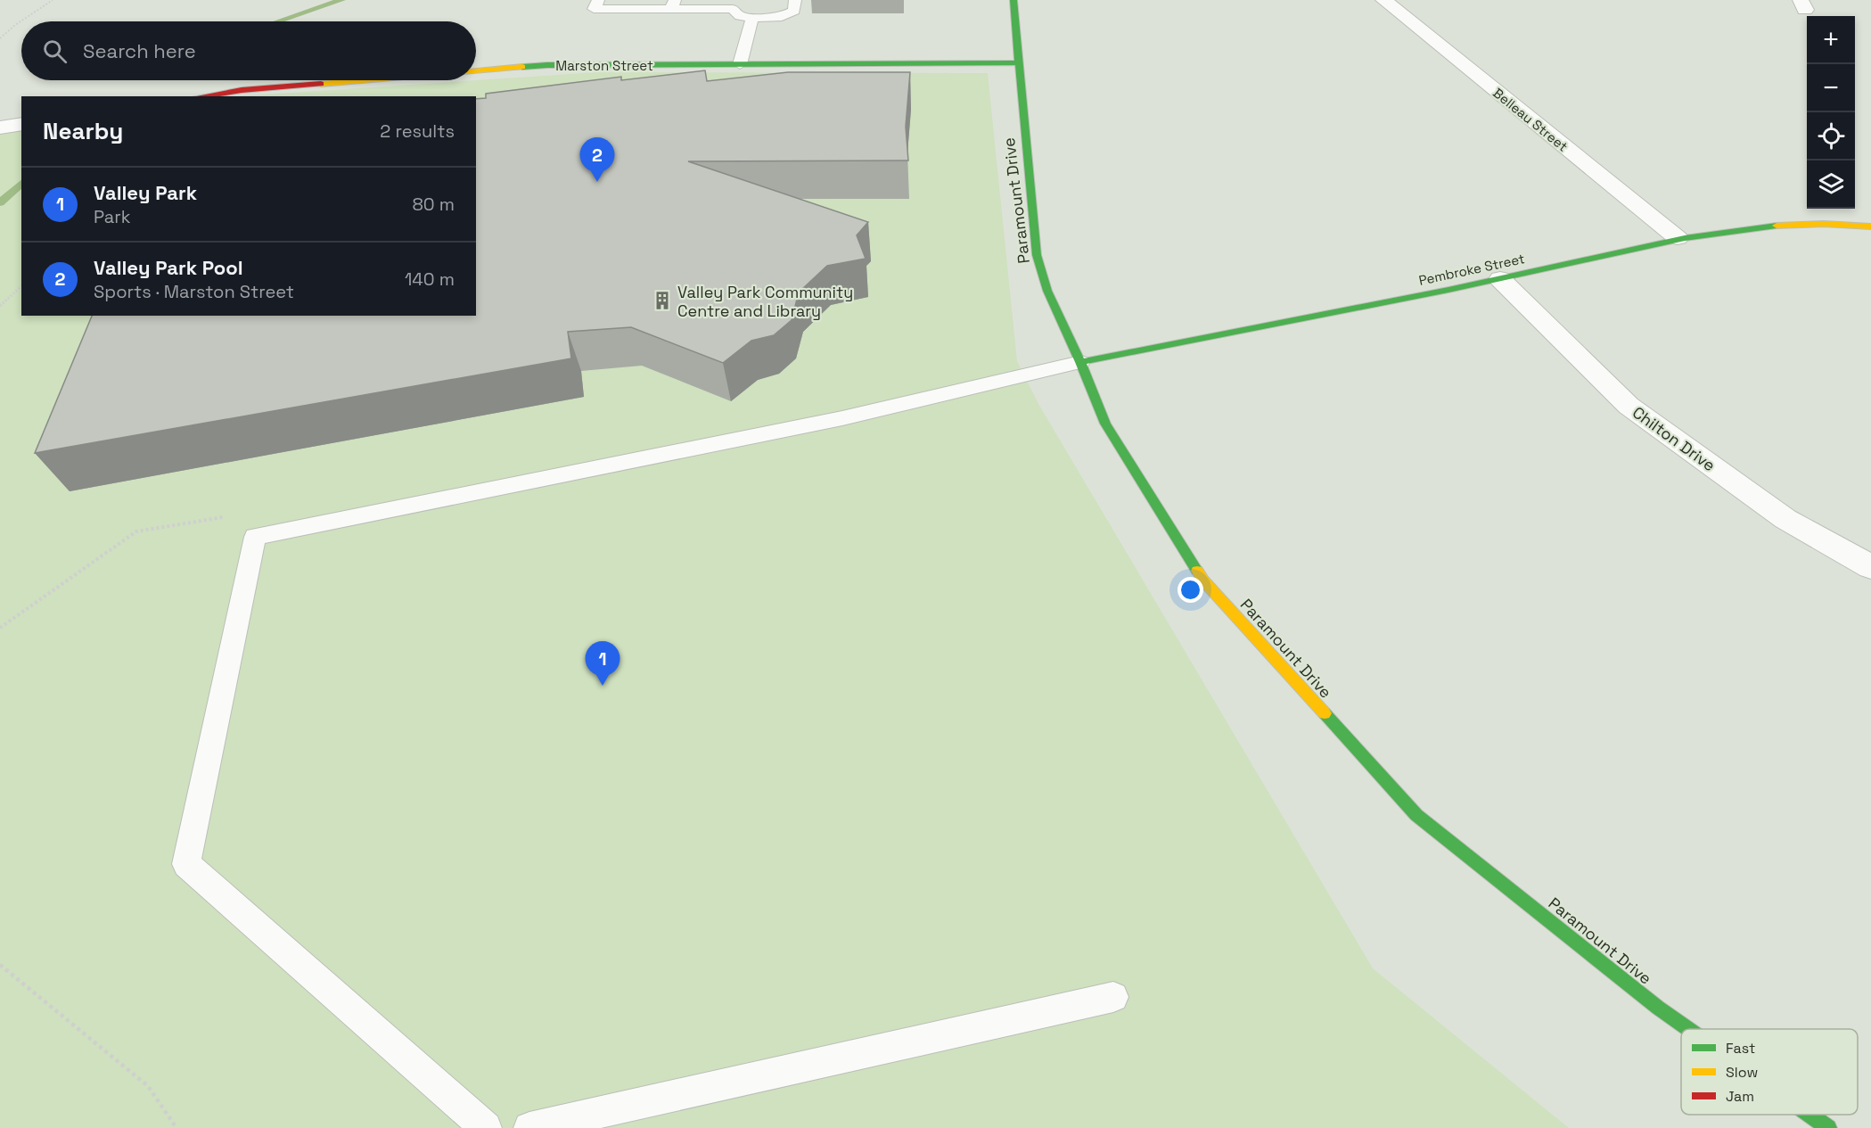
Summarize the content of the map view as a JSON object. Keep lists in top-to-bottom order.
{
  "streets": {
    "street": [
      "Marston Street",
      "Belleau Street",
      "Paramount Drive",
      "Pembroke Street",
      "Chilton Drive"
    ]
  },
  "crossings": [
    ["Marston Street", "Paramount Drive"],
    ["Belleau Street", "Pembroke Street"],
    ["Paramount Drive", "Pembroke Street"],
    ["Pembroke Street", "Chilton Drive"]
  ],
  "places": {
    "building": ["Valley Park Community Centre and Library"]
  },
  "legend": ["Fast", "Slow", "Jam"],
  "page": {
    "map_buttons": ["+", "−"],
    "search": "Search here",
    "heading": ["Nearby", "2 results"],
    "pins": ["2", "1"],
    "list": [
      {
        "mark": "1",
        "name": "Valley Park",
        "note": "Park",
        "value": "80 m"
      },
      {
        "mark": "2",
        "name": "Valley Park Pool",
        "note": "Sports · Marston Street",
        "value": "140 m"
      }
    ]
  }
}
